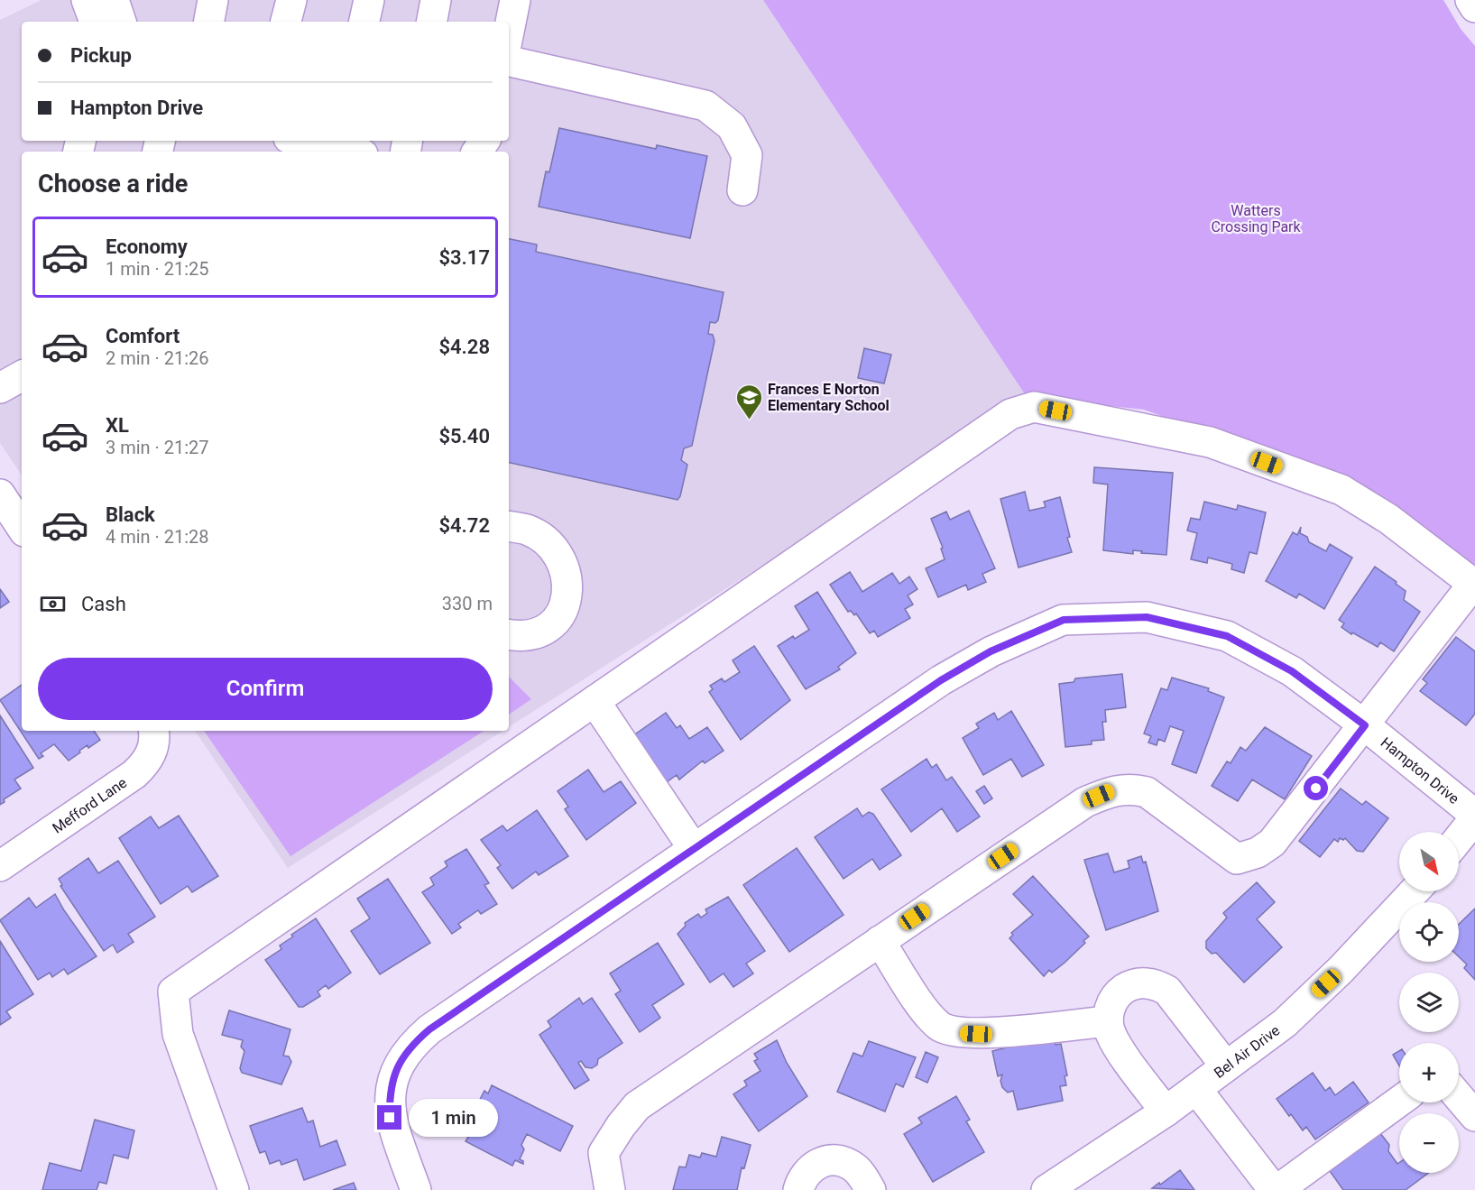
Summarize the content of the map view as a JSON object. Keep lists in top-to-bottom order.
{
  "streets": {
    "street": ["Hampton Drive", "Mefford Lane", "Bel Air Drive"]
  },
  "parks": ["Watters Crossing Park"],
  "places": {
    "school or university": ["Frances E Norton Elementary School"]
  },
  "north": "bottom right",
  "page": {
    "banner": ["Pickup", "Hampton Drive"],
    "heading": "Choose a ride",
    "list": [
      {
        "name": "Economy",
        "note": "1 min · 21:25",
        "value": "$3.17"
      },
      {
        "name": "Comfort",
        "note": "2 min · 21:26",
        "value": "$4.28"
      },
      {
        "name": "XL",
        "note": "3 min · 21:27",
        "value": "$5.40"
      },
      {
        "name": "Black",
        "note": "4 min · 21:28",
        "value": "$4.72"
      }
    ],
    "pay": ["Cash", "330 m"],
    "buttons": "Confirm",
    "map_buttons": ["+", "−"],
    "bubble": "1 min"
  }
}
